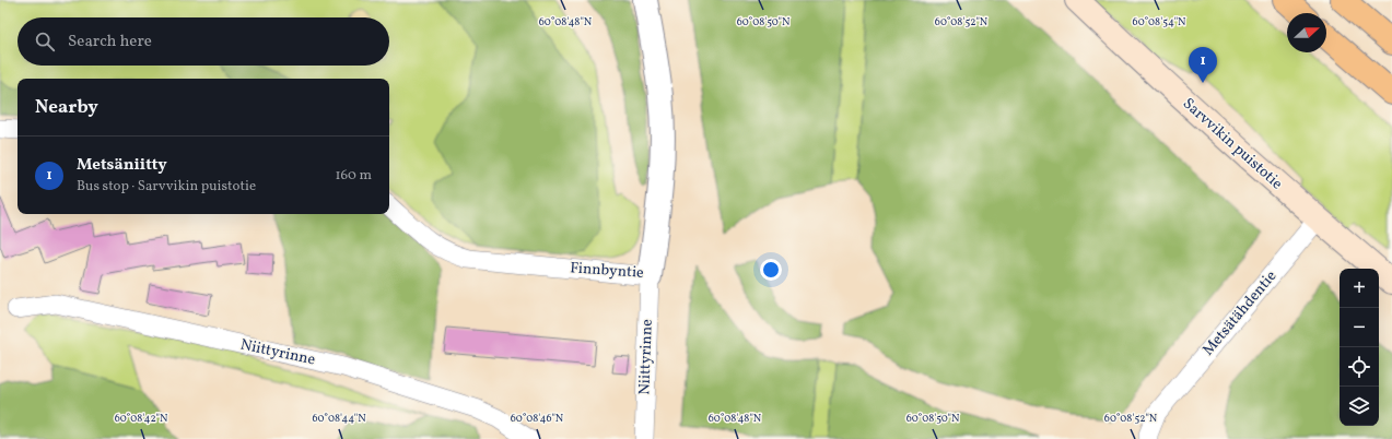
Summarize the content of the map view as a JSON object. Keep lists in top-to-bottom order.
{
  "streets": {
    "main road": ["Sarvvikin puistotie"],
    "street": ["Finnbyntie", "Metsätähdentie", "Niittyrinne"]
  },
  "crossings": [
    ["Sarvvikin puistotie", "Metsätähdentie"],
    ["Finnbyntie", "Niittyrinne"]
  ],
  "north": "right",
  "page": {
    "search": "Search here",
    "pins": "1",
    "heading": "Nearby",
    "list": [
      {
        "mark": "1",
        "name": "Metsäniitty",
        "note": "Bus stop · Sarvvikin puistotie",
        "value": "160 m"
      }
    ],
    "map_buttons": ["+", "−"]
  },
  "coordinates": [
    "60°08'48\"N",
    "60°08'50\"N",
    "60°08'52\"N",
    "60°08'54\"N",
    "60°08'42\"N",
    "60°08'44\"N",
    "60°08'46\"N"
  ]
}
